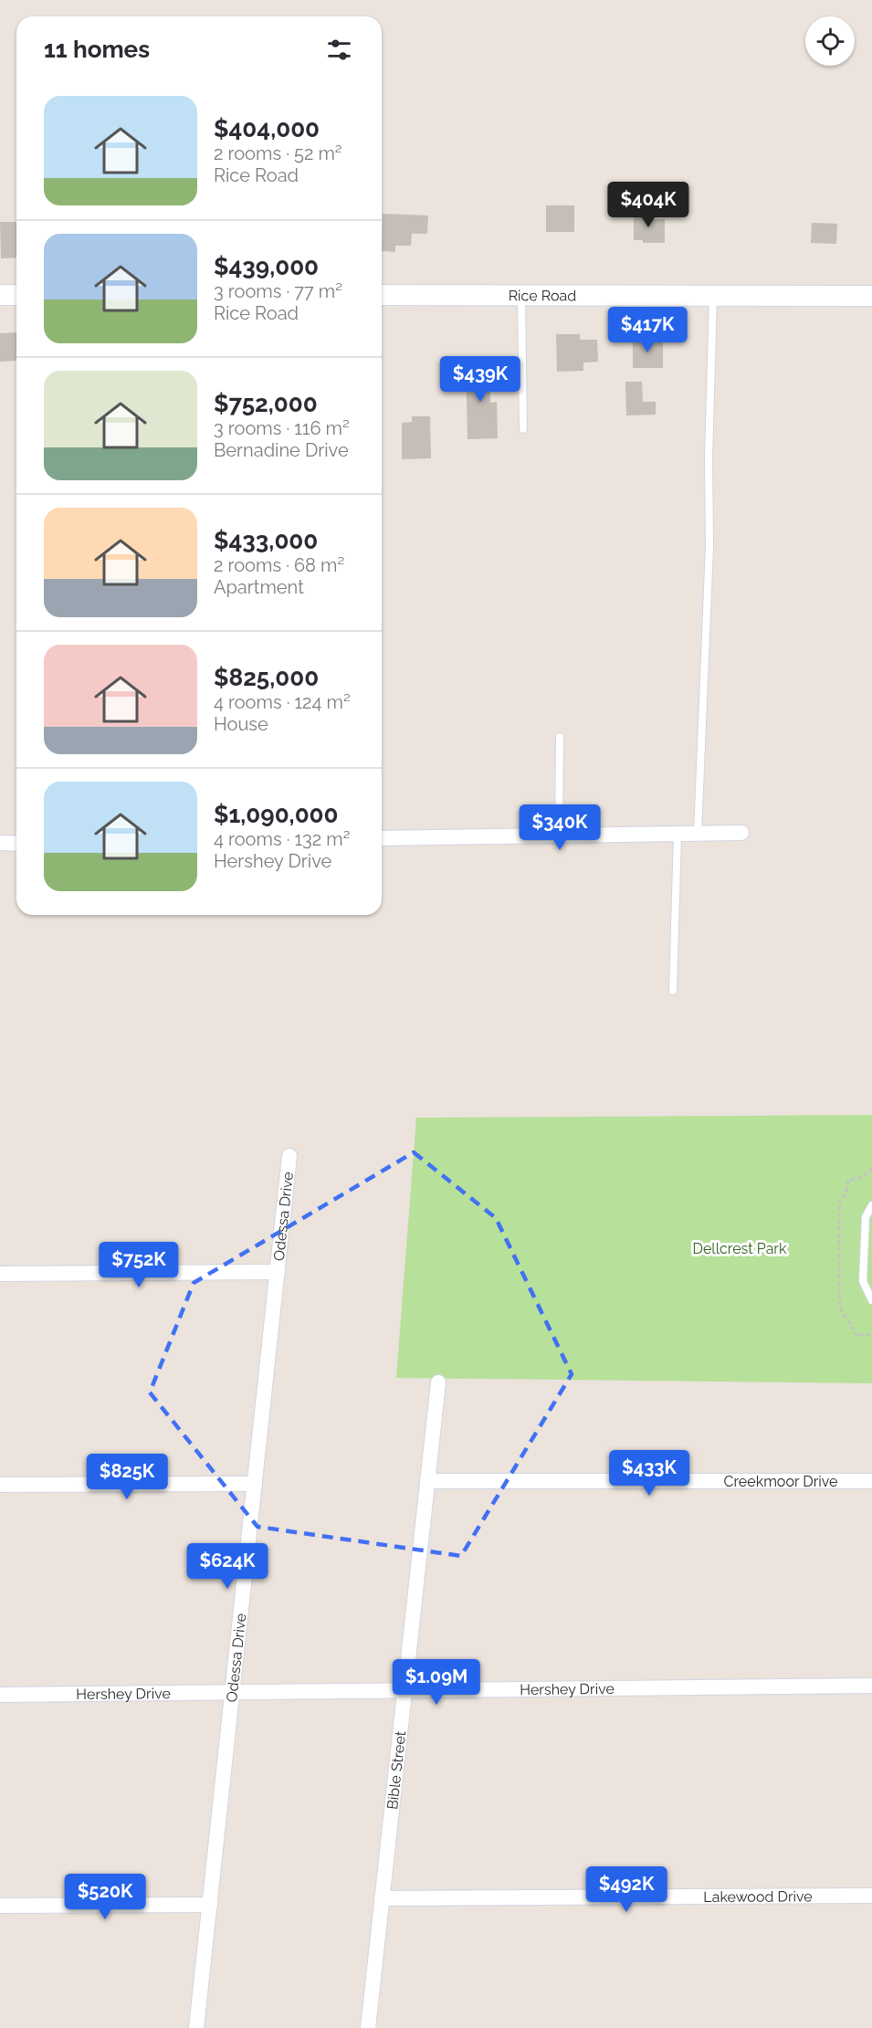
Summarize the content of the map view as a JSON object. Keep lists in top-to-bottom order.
{
  "streets": {
    "street": [
      "Rice Road",
      "Odessa Drive",
      "Creekmoor Drive",
      "Hershey Drive",
      "Bible Street",
      "Lakewood Drive"
    ]
  },
  "crossings": [
    ["Odessa Drive", "Hershey Drive"],
    ["Creekmoor Drive", "Bible Street"],
    ["Hershey Drive", "Bible Street"],
    ["Bible Street", "Lakewood Drive"]
  ],
  "parks": ["Dellcrest Park"],
  "page": {
    "heading": "11 homes",
    "list": [
      {
        "name": "$404,000",
        "note": "2 rooms · 52 m² · Rice Road"
      },
      {
        "name": "$439,000",
        "note": "3 rooms · 77 m² · Rice Road"
      },
      {
        "name": "$752,000",
        "note": "3 rooms · 116 m² · Bernadine Drive"
      },
      {
        "name": "$433,000",
        "note": "2 rooms · 68 m² · Apartment"
      },
      {
        "name": "$825,000",
        "note": "4 rooms · 124 m² · House"
      },
      {
        "name": "$1,090,000",
        "note": "4 rooms · 132 m² · Hershey Drive"
      }
    ],
    "price": [
      "$404K",
      "$417K",
      "$439K",
      "$340K",
      "$752K",
      "$433K",
      "$825K",
      "$624K",
      "$1.09M",
      "$492K",
      "$520K"
    ]
  }
}
